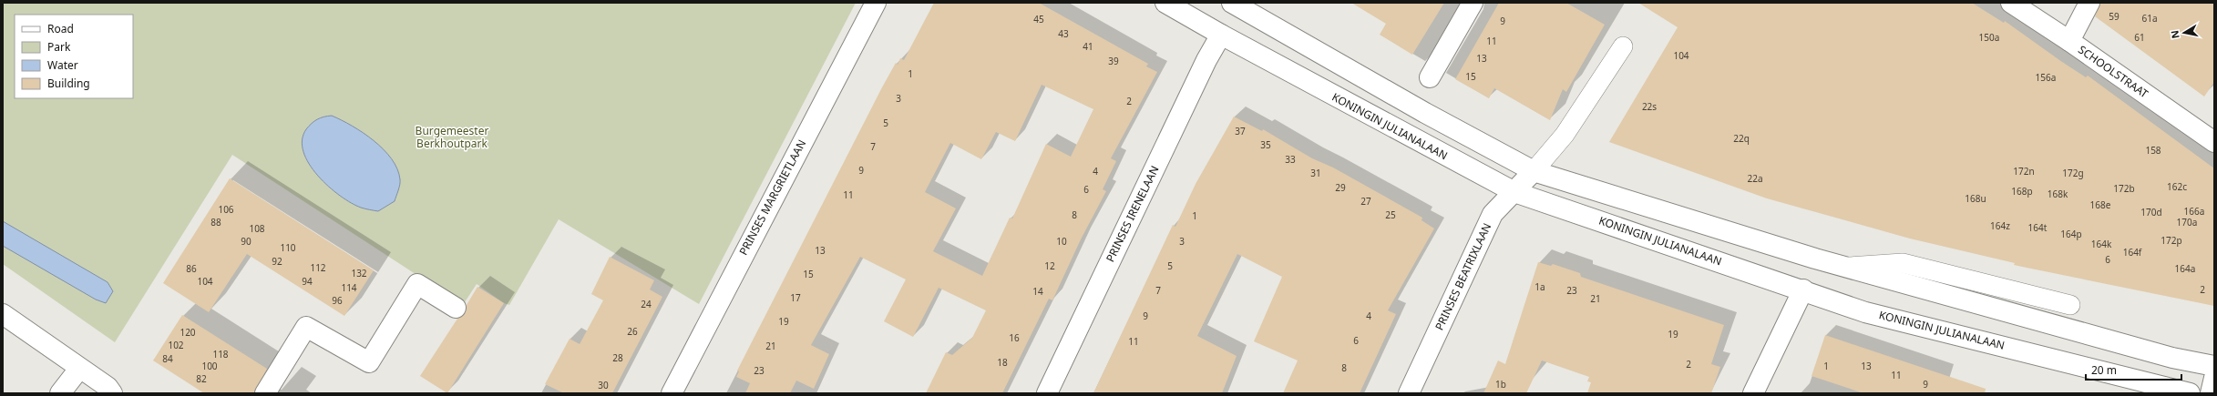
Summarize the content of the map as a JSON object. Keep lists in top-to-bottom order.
{
  "streets": {
    "main road": [
      "SCHOOLSTRAAT",
      "KONINGIN JULIANALAAN",
      "PRINSES MARGRIETLAAN",
      "PRINSES IRENELAAN",
      "PRINSES BEATRIXLAAN"
    ]
  },
  "crossings": [
    ["KONINGIN JULIANALAAN", "PRINSES IRENELAAN"],
    ["KONINGIN JULIANALAAN", "PRINSES BEATRIXLAAN"]
  ],
  "parks": ["Burgemeester Berkhoutpark"],
  "house_numbers": [
    "59",
    "61a",
    "45",
    "9",
    "43",
    "150a",
    "61",
    "11",
    "41",
    "104",
    "13",
    "39",
    "1",
    "15",
    "156a",
    "3",
    "2",
    "22s",
    "5",
    "37",
    "22q",
    "35",
    "7",
    "158",
    "33",
    "9",
    "4",
    "172n",
    "31",
    "172g",
    "22a",
    "162c",
    "29",
    "172b",
    "6",
    "168p",
    "168k",
    "11",
    "168u",
    "27",
    "168e",
    "106",
    "166a",
    "170d",
    "8",
    "25",
    "1",
    "88",
    "170a",
    "164z",
    "164t",
    "108",
    "164p",
    "172p",
    "90",
    "10",
    "3",
    "164k",
    "110",
    "13",
    "164f",
    "6",
    "92",
    "12",
    "5",
    "112",
    "86",
    "164a",
    "132",
    "15",
    "104",
    "94",
    "1a",
    "114",
    "2",
    "7",
    "23",
    "14",
    "17",
    "21",
    "96",
    "24",
    "9",
    "4",
    "19",
    "26",
    "120",
    "19",
    "16",
    "6",
    "11",
    "102",
    "21",
    "118",
    "28",
    "84",
    "18",
    "2",
    "100",
    "1",
    "13",
    "8",
    "23",
    "11",
    "82",
    "1b",
    "9",
    "30"
  ],
  "legend": [
    "Road",
    "Park",
    "Water",
    "Building"
  ],
  "scale_bar": "20 m",
  "north": "left"
}
